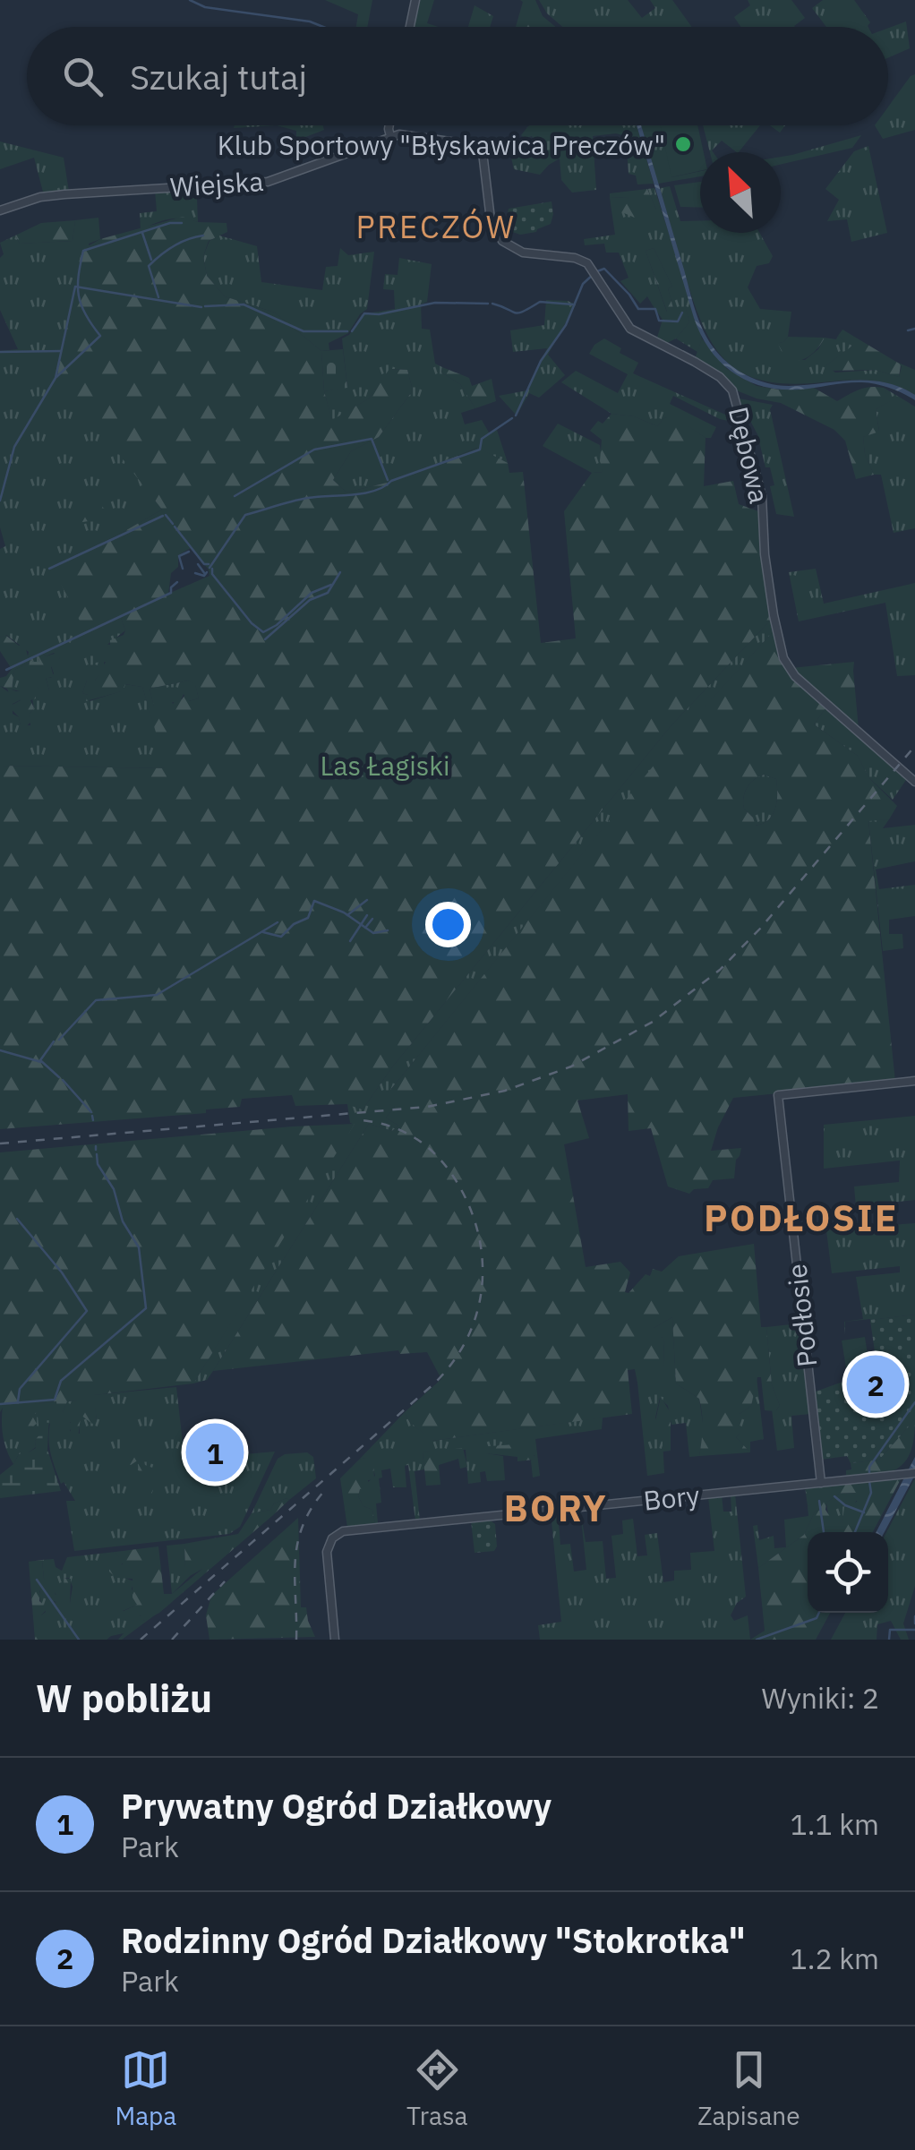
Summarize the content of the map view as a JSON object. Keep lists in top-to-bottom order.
{
  "streets": {
    "street": [
      "Wiejska",
      "Dębowa",
      "Podłosie",
      "Bory"
    ]
  },
  "crossings": [
    ["Wiejska", "Dębowa"],
    ["Podłosie", "Bory"]
  ],
  "districts": ["PRECZÓW", "PODŁOSIE", "BORY"],
  "parks": ["Las Łagiski"],
  "places": ["Klub Sportowy \"Błyskawica Preczów\""],
  "north": "top left",
  "page": {
    "search": "Szukaj tutaj",
    "pins": ["2", "1"],
    "heading": ["W pobliżu", "Wyniki: 2"],
    "list": [
      {
        "mark": "1",
        "name": "Prywatny Ogród Działkowy",
        "note": "Park",
        "value": "1.1 km"
      },
      {
        "mark": "2",
        "name": "Rodzinny Ogród Działkowy \"Stokrotka\"",
        "note": "Park",
        "value": "1.2 km"
      }
    ],
    "nav": ["Mapa", "Trasa", "Zapisane"]
  }
}
